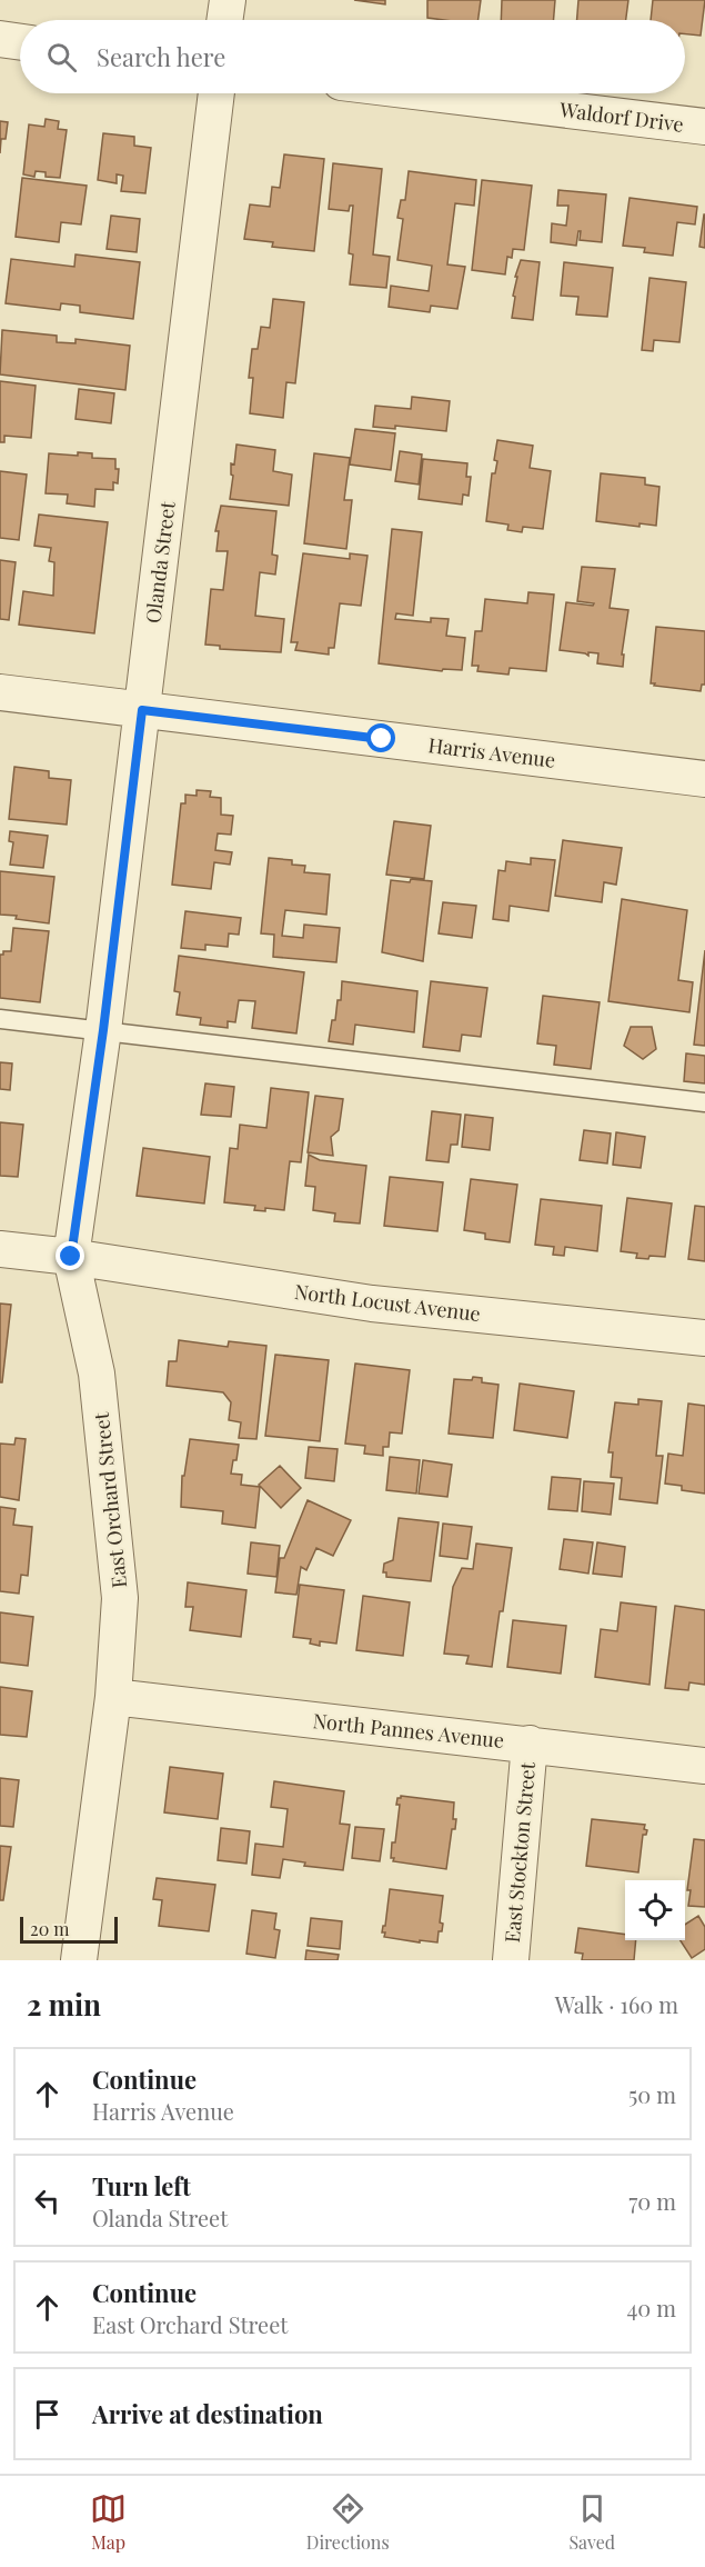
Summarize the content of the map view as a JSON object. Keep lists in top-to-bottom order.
{
  "streets": {
    "street": [
      "Waldorf Drive",
      "Olanda Street",
      "Harris Avenue",
      "North Locust Avenue",
      "East Orchard Street",
      "North Pannes Avenue",
      "East Stockton Street"
    ]
  },
  "crossings": [
    ["Olanda Street", "Harris Avenue"],
    ["Olanda Street", "East Orchard Street"],
    ["North Locust Avenue", "East Orchard Street"],
    ["East Orchard Street", "North Pannes Avenue"],
    ["North Pannes Avenue", "East Stockton Street"]
  ],
  "scale_bar": "20 m",
  "page": {
    "search": "Search here",
    "scale": "20 m",
    "heading": ["2 min", "Walk · 160 m"],
    "list": [
      ["Continue", "Harris Avenue", "50 m"],
      ["Turn left", "Olanda Street", "70 m"],
      ["Continue", "East Orchard Street", "40 m"],
      "Arrive at destination"
    ],
    "nav": ["Map", "Directions", "Saved"]
  }
}
